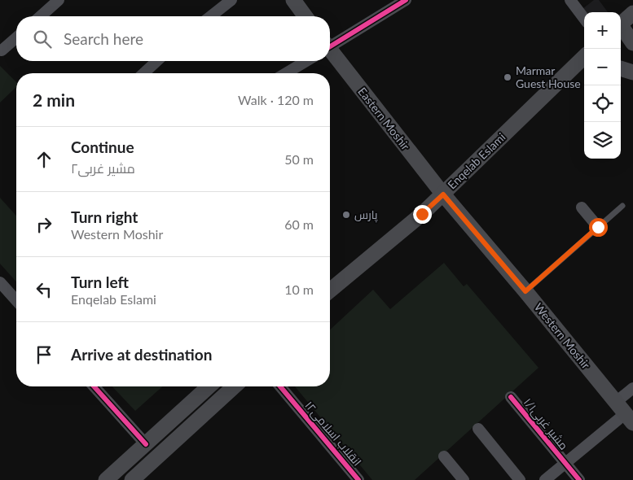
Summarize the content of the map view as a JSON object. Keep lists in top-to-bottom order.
{
  "streets": {
    "main road": ["Eastern Moshir", "Enqelab Eslami", "Western Moshir"],
    "street": ["۱/۱مشیر غربی", "انقلاب اسلامی۱۲"]
  },
  "crossings": [
    ["Eastern Moshir", "Enqelab Eslami"],
    ["Eastern Moshir", "Western Moshir"],
    ["Enqelab Eslami", "Western Moshir"]
  ],
  "places": ["Marmar Guest House", "پارس"],
  "page": {
    "map_buttons": ["+", "−"],
    "search": "Search here",
    "heading": ["2 min", "Walk · 120 m"],
    "list": [
      ["Continue", "۲مشیر غربی", "50 m"],
      ["Turn right", "Western Moshir", "60 m"],
      ["Turn left", "Enqelab Eslami", "10 m"],
      "Arrive at destination"
    ]
  }
}
